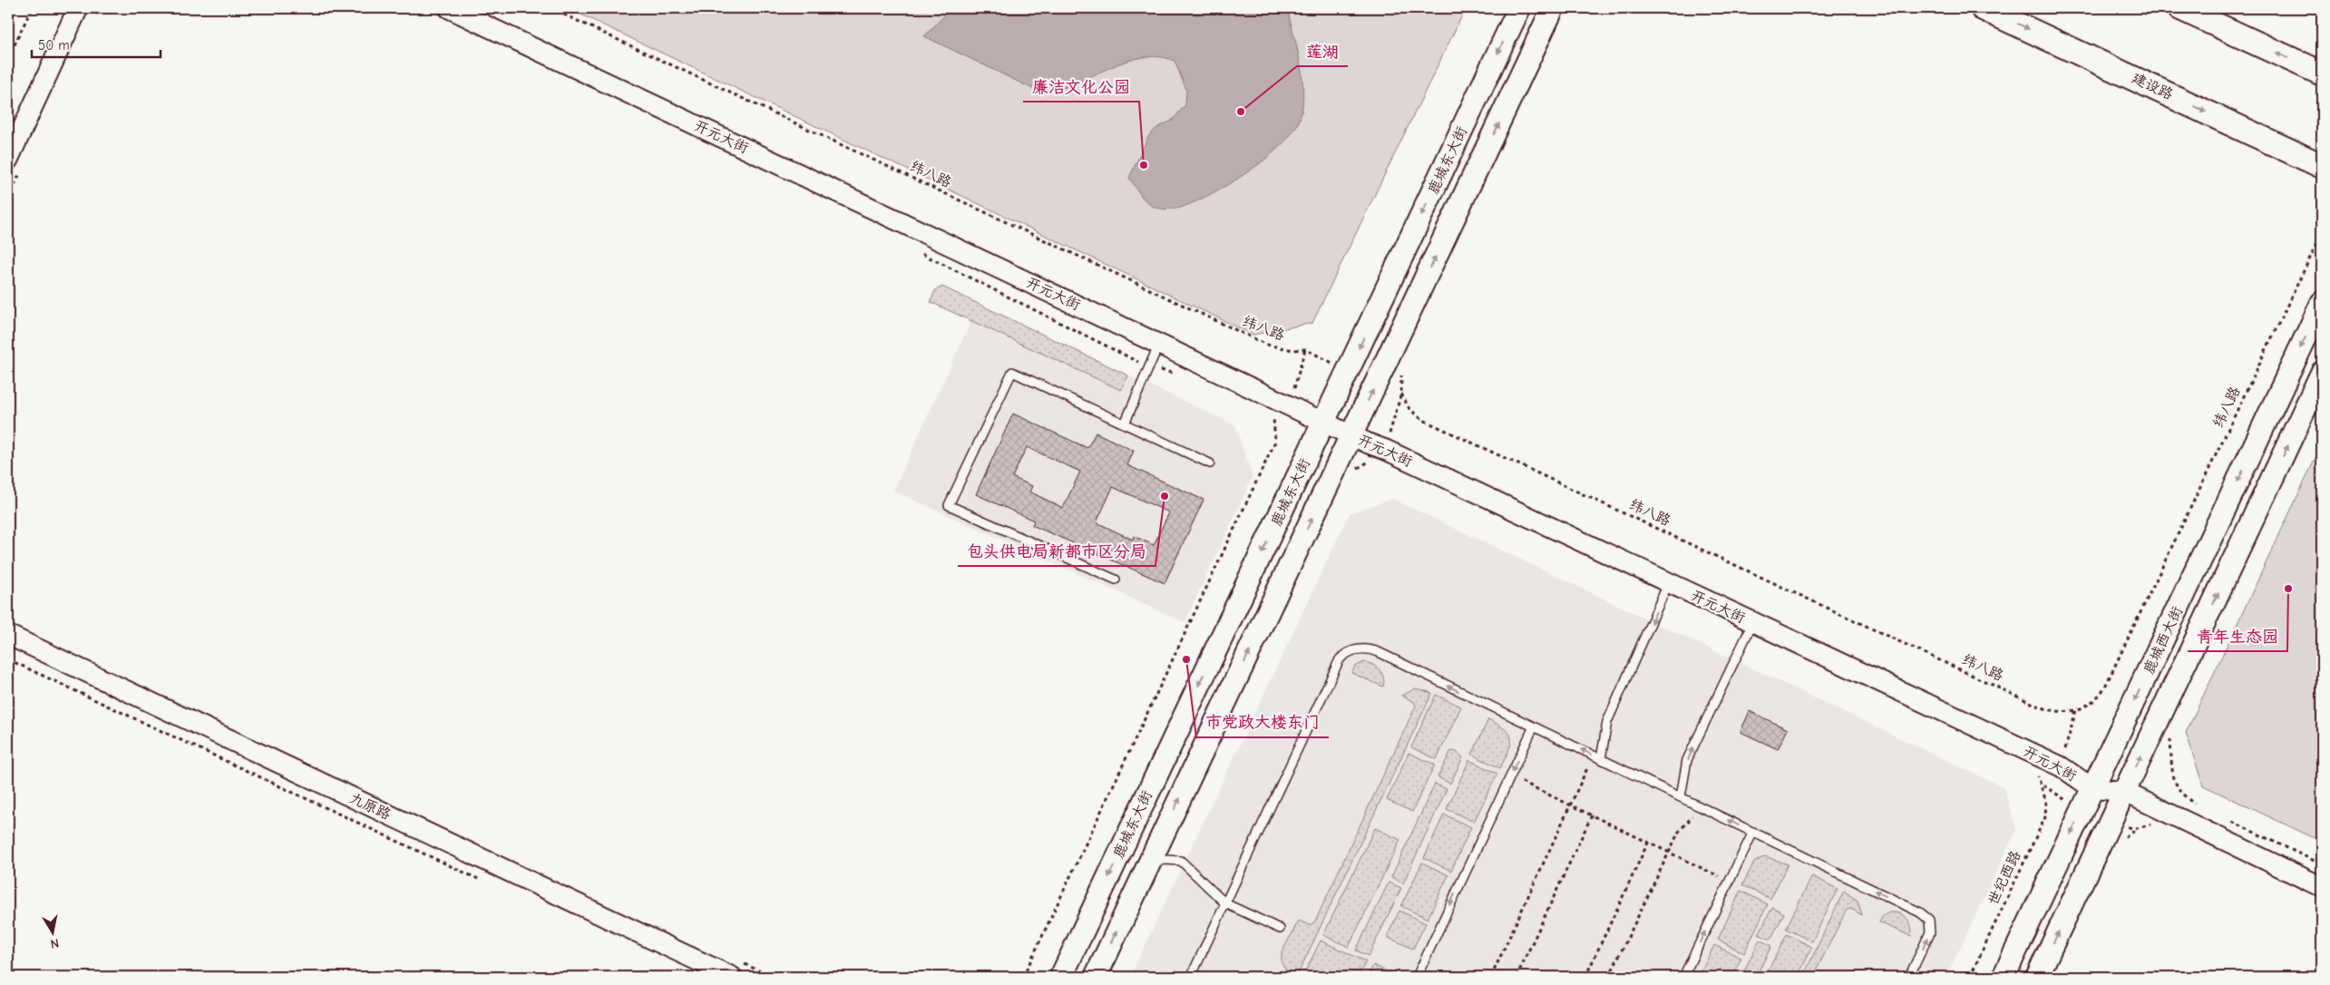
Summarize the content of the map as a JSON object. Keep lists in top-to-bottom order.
{
  "streets": {
    "main road": ["建设路", "鹿城东大街", "鹿城西大街"],
    "street": ["开元大街", "九原路"],
    "path": ["纬八路", "世纪西路"]
  },
  "crossings": [
    ["开元大街", "鹿城东大街"],
    ["开元大街", "鹿城西大街"]
  ],
  "places": [
    "莲湖",
    "廉洁文化公园",
    "包头供电局新都市区分局",
    "青年生态园",
    "市党政大楼东门"
  ],
  "scale_bar": "50 m",
  "north": "bottom"
}
